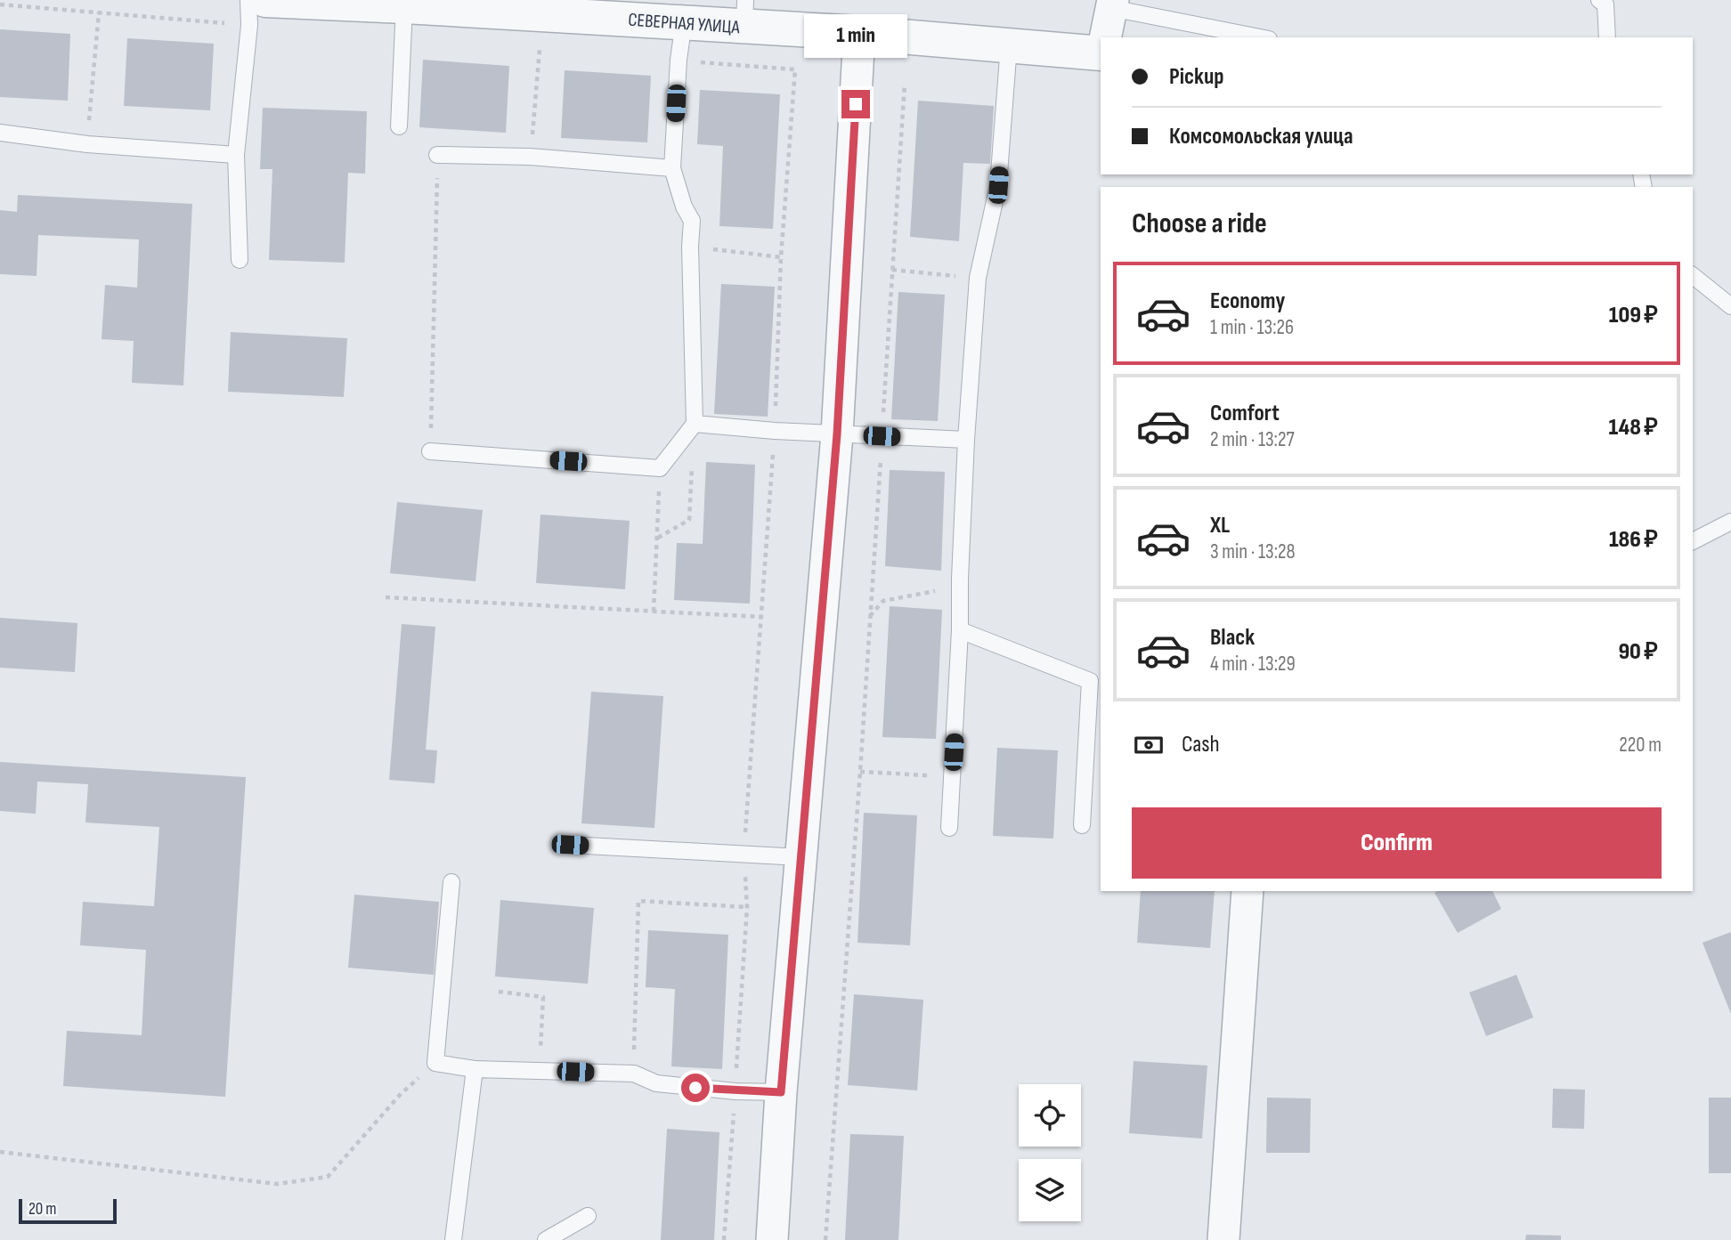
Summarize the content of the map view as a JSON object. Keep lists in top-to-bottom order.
{
  "streets": {
    "street": ["СЕВЕРНАЯ УЛИЦА"]
  },
  "scale_bar": "20 m",
  "page": {
    "bubble": "1 min",
    "banner": ["Pickup", "Комсомольская улица"],
    "heading": "Choose a ride",
    "list": [
      {
        "name": "Economy",
        "note": "1 min · 13:26",
        "value": "109 ₽"
      },
      {
        "name": "Comfort",
        "note": "2 min · 13:27",
        "value": "148 ₽"
      },
      {
        "name": "XL",
        "note": "3 min · 13:28",
        "value": "186 ₽"
      },
      {
        "name": "Black",
        "note": "4 min · 13:29",
        "value": "90 ₽"
      }
    ],
    "pay": ["Cash", "220 m"],
    "buttons": "Confirm",
    "scale": "20 m"
  }
}
